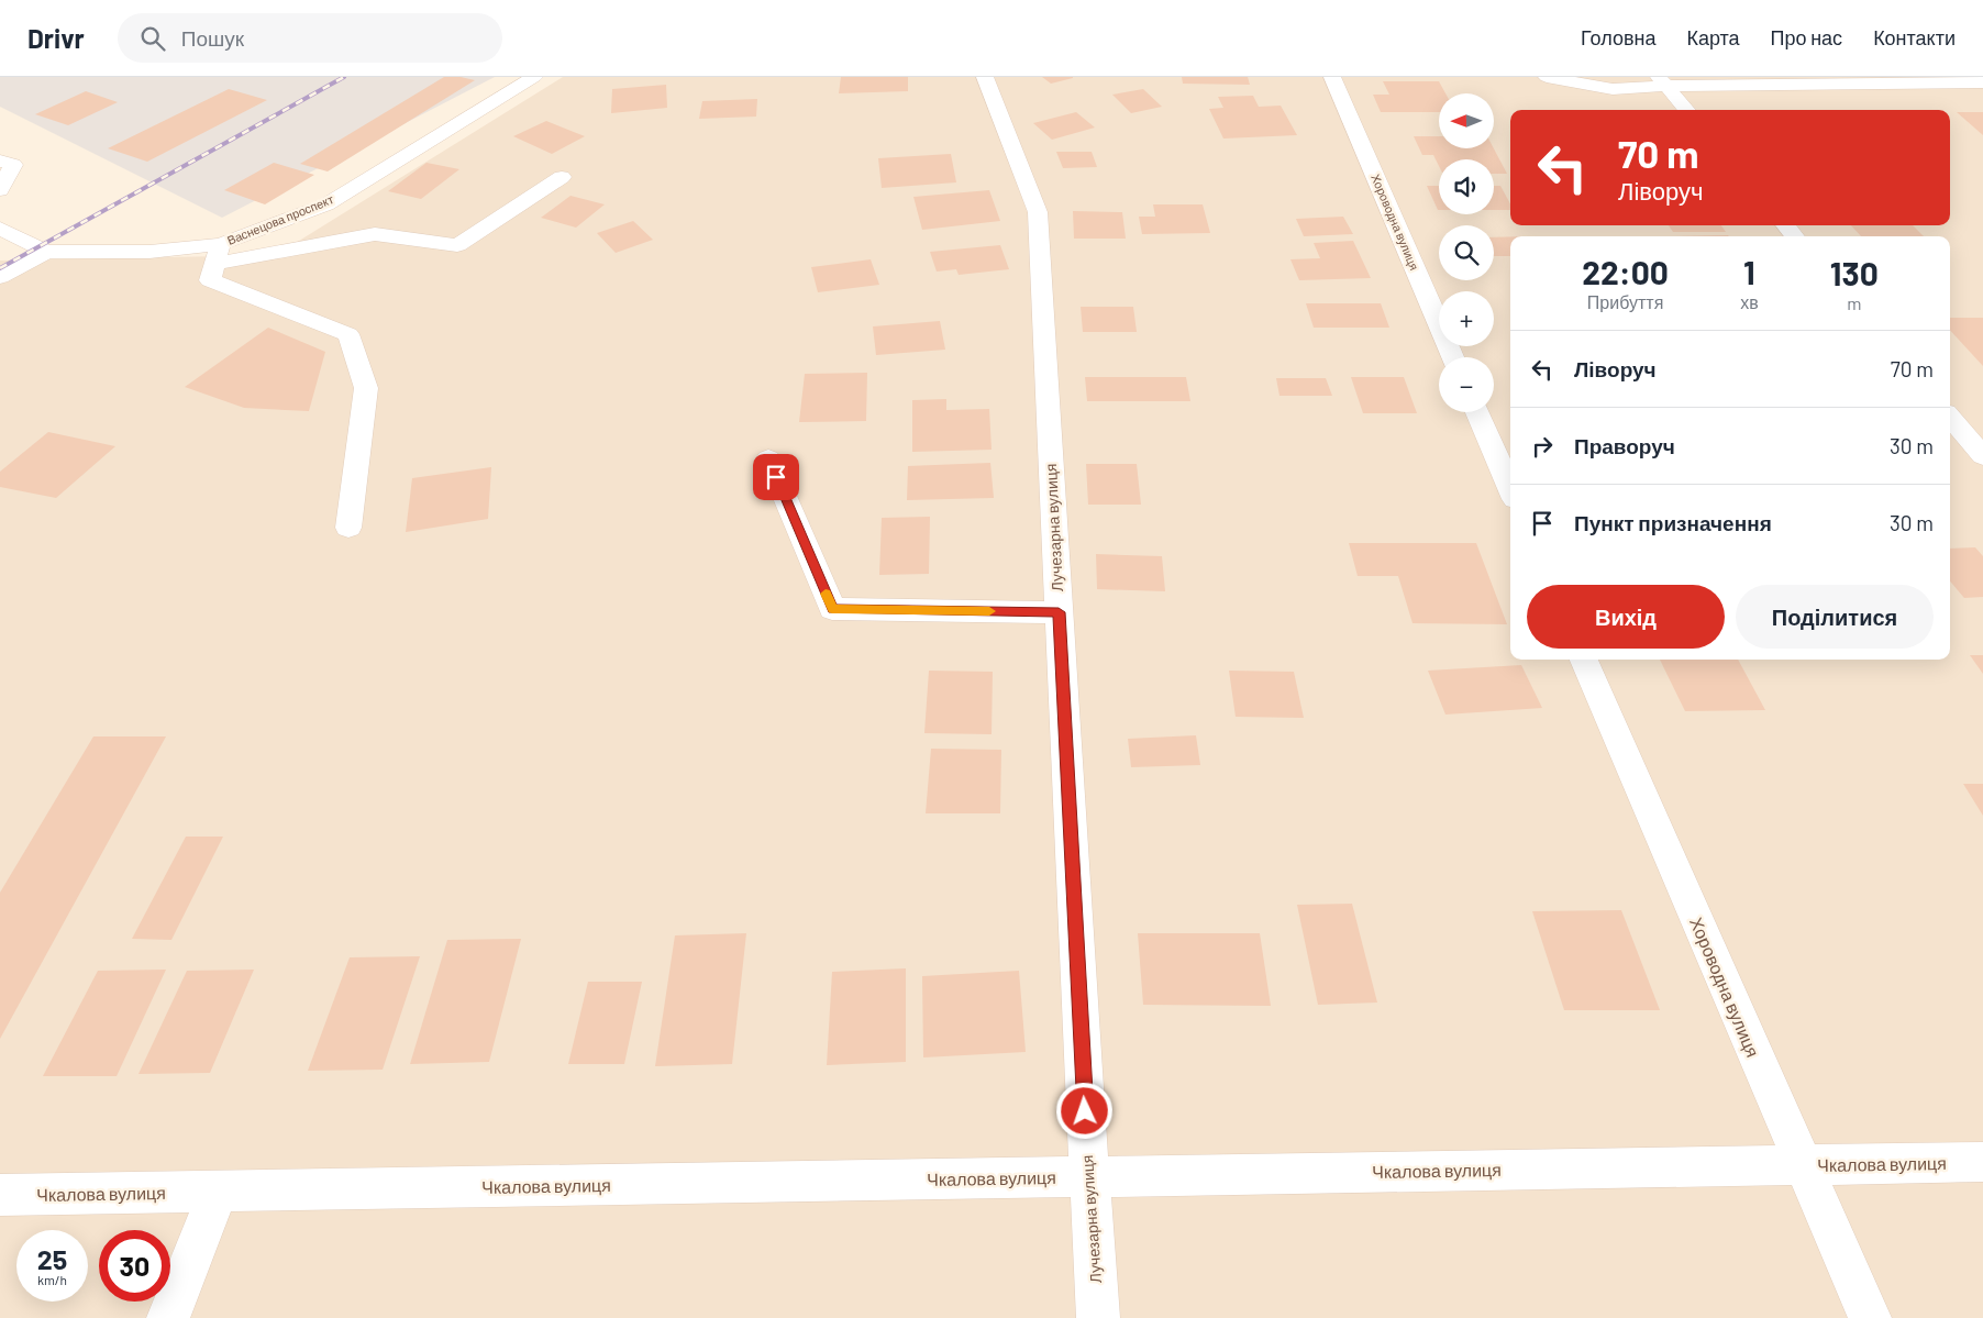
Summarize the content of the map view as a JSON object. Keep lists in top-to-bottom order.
{
  "streets": {
    "street": [
      "Васнецова проспект",
      "Хороводна вулиця",
      "Лучезарна вулиця",
      "Чкалова вулиця"
    ]
  },
  "crossings": [
    ["Хороводна вулиця", "Чкалова вулиця"],
    ["Лучезарна вулиця", "Чкалова вулиця"]
  ],
  "north": "left",
  "page": {
    "header": "Drivr",
    "search": "Пошук",
    "nav": [
      "Головна",
      "Карта",
      "Про нас",
      "Контакти"
    ],
    "map_buttons": ["+", "−"],
    "turn": ["70 m", "Ліворуч"],
    "eta": [
      "22:00",
      "Прибуття",
      "1",
      "хв",
      "130",
      "m"
    ],
    "list": [
      {
        "name": "Ліворуч",
        "value": "70 m"
      },
      {
        "name": "Праворуч",
        "value": "30 m"
      },
      {
        "name": "Пункт призначення",
        "value": "30 m"
      }
    ],
    "buttons": ["Вихід", "Поділитися"],
    "speed": "25 km/h",
    "limit": "30"
  }
}
